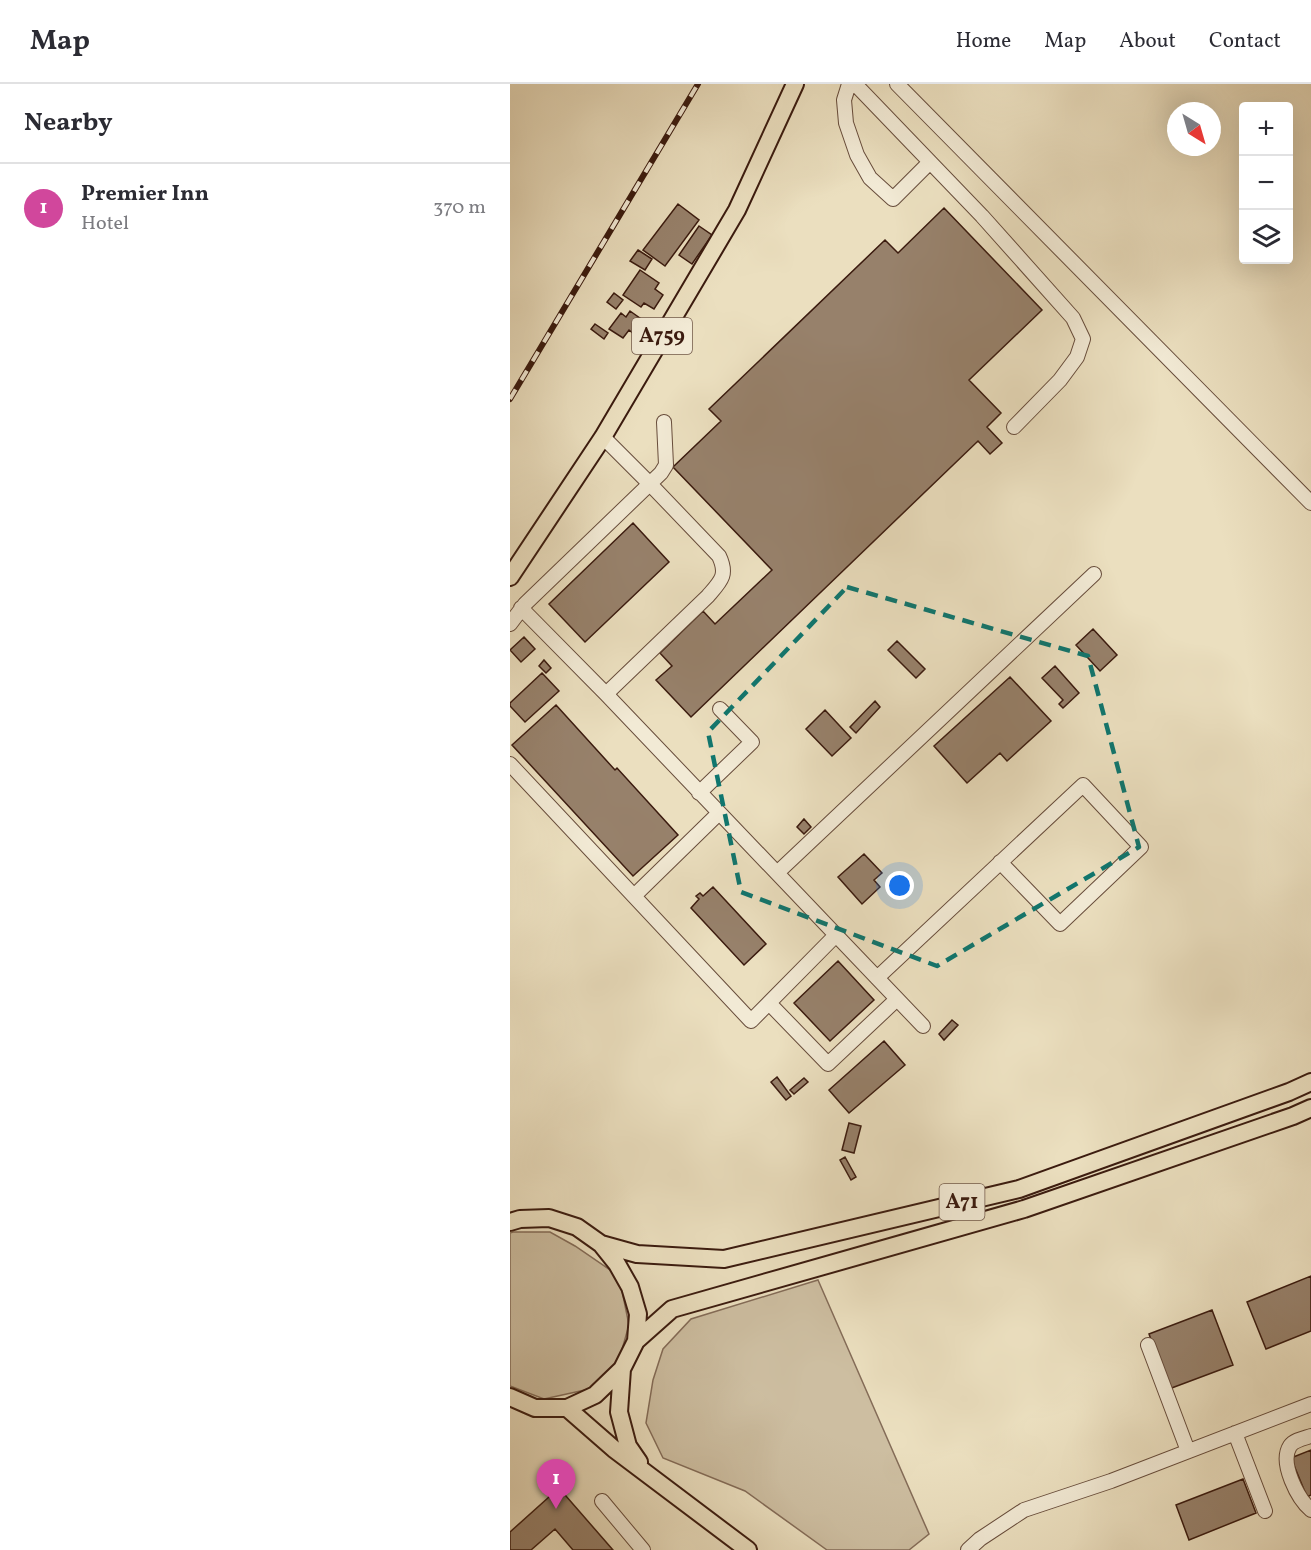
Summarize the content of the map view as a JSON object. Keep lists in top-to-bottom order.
{
  "streets": {
    "main road": ["A759", "A71"]
  },
  "north": "bottom right",
  "page": {
    "header": "Map",
    "nav": [
      "Home",
      "Map",
      "About",
      "Contact"
    ],
    "heading": "Nearby",
    "map_buttons": ["+", "−"],
    "list": [
      {
        "mark": "1",
        "name": "Premier Inn",
        "note": "Hotel",
        "value": "370 m"
      }
    ],
    "pins": "1"
  }
}
